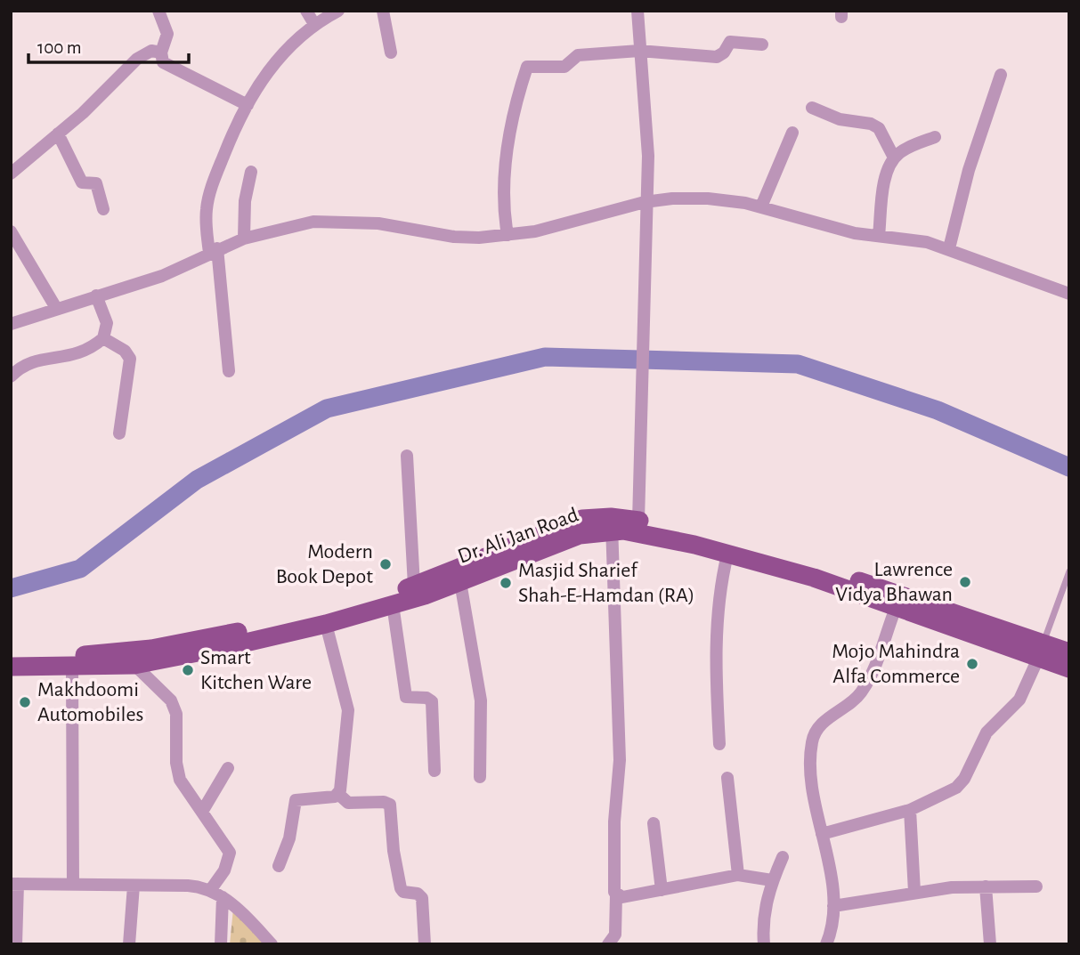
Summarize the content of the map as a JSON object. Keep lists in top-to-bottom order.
{
  "streets": {
    "main road": ["Dr. Ali Jan Road"]
  },
  "places": [
    "Modern Book Depot",
    "Lawrence Vidya Bhawan",
    "Masjid Sharief Shah-E-Hamdan (RA)",
    "Mojo Mahindra Alfa Commerce",
    "Smart Kitchen Ware",
    "Makhdoomi Automobiles"
  ],
  "scale_bar": "100 m"
}
